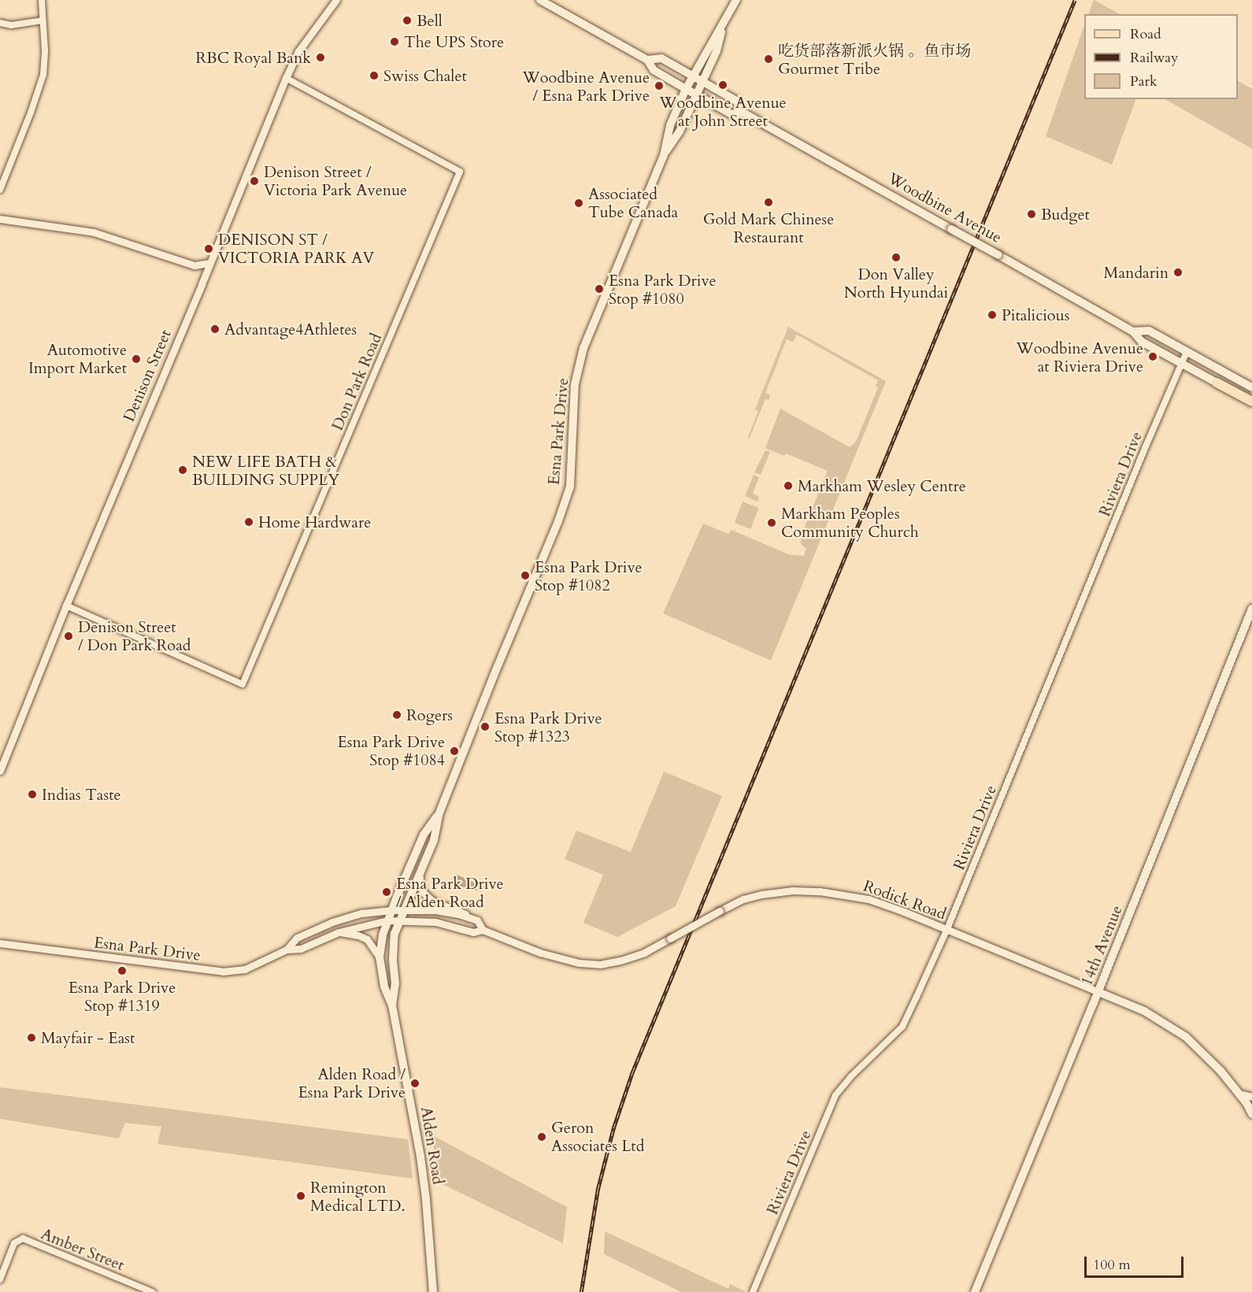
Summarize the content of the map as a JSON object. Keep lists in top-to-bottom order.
{
  "streets": {
    "main road": [
      "Woodbine Avenue",
      "Esna Park Drive",
      "Rodick Road",
      "14th Avenue",
      "Alden Road"
    ],
    "street": [
      "Denison Street",
      "Don Park Road",
      "Riviera Drive",
      "Amber Street"
    ]
  },
  "crossings": [
    ["Woodbine Avenue", "Esna Park Drive"],
    ["Woodbine Avenue", "Riviera Drive"],
    ["Denison Street", "Don Park Road"],
    ["Esna Park Drive", "Rodick Road"],
    ["Esna Park Drive", "Alden Road"],
    ["Riviera Drive", "Rodick Road"],
    ["Rodick Road", "14th Avenue"],
    ["Rodick Road", "Alden Road"]
  ],
  "places": [
    "Bell",
    "The UPS Store",
    "RBC Royal Bank",
    "吃货部落新派火锅 。鱼市场 Gourmet Tribe",
    "Swiss Chalet",
    "Woodbine Avenue at John Street",
    "Woodbine Avenue / Esna Park Drive",
    "Denison Street / Victoria Park Avenue",
    "Gold Mark Chinese Restaurant",
    "Associated Tube Canada",
    "Budget",
    "DENISON ST / VICTORIA PARK AV",
    "Don Valley North Hyundai",
    "Mandarin",
    "Esna Park Drive Stop #1080",
    "Pitalicious",
    "Advantage4Athletes",
    "Woodbine Avenue at Riviera Drive",
    "Automotive Import Market",
    "NEW LIFE BATH & BUILDING SUPPLY",
    "Markham Wesley Centre",
    "Home Hardware",
    "Markham Peoples Community Church",
    "Esna Park Drive Stop #1082",
    "Denison Street / Don Park Road",
    "Rogers",
    "Esna Park Drive Stop #1323",
    "Esna Park Drive Stop #1084",
    "Indias Taste",
    "Esna Park Drive / Alden Road",
    "Esna Park Drive Stop #1319",
    "Mayfair - East",
    "Alden Road / Esna Park Drive",
    "Geron Associates Ltd",
    "Remington Medical LTD."
  ],
  "legend": ["Road", "Railway", "Park"],
  "scale_bar": "100 m"
}
